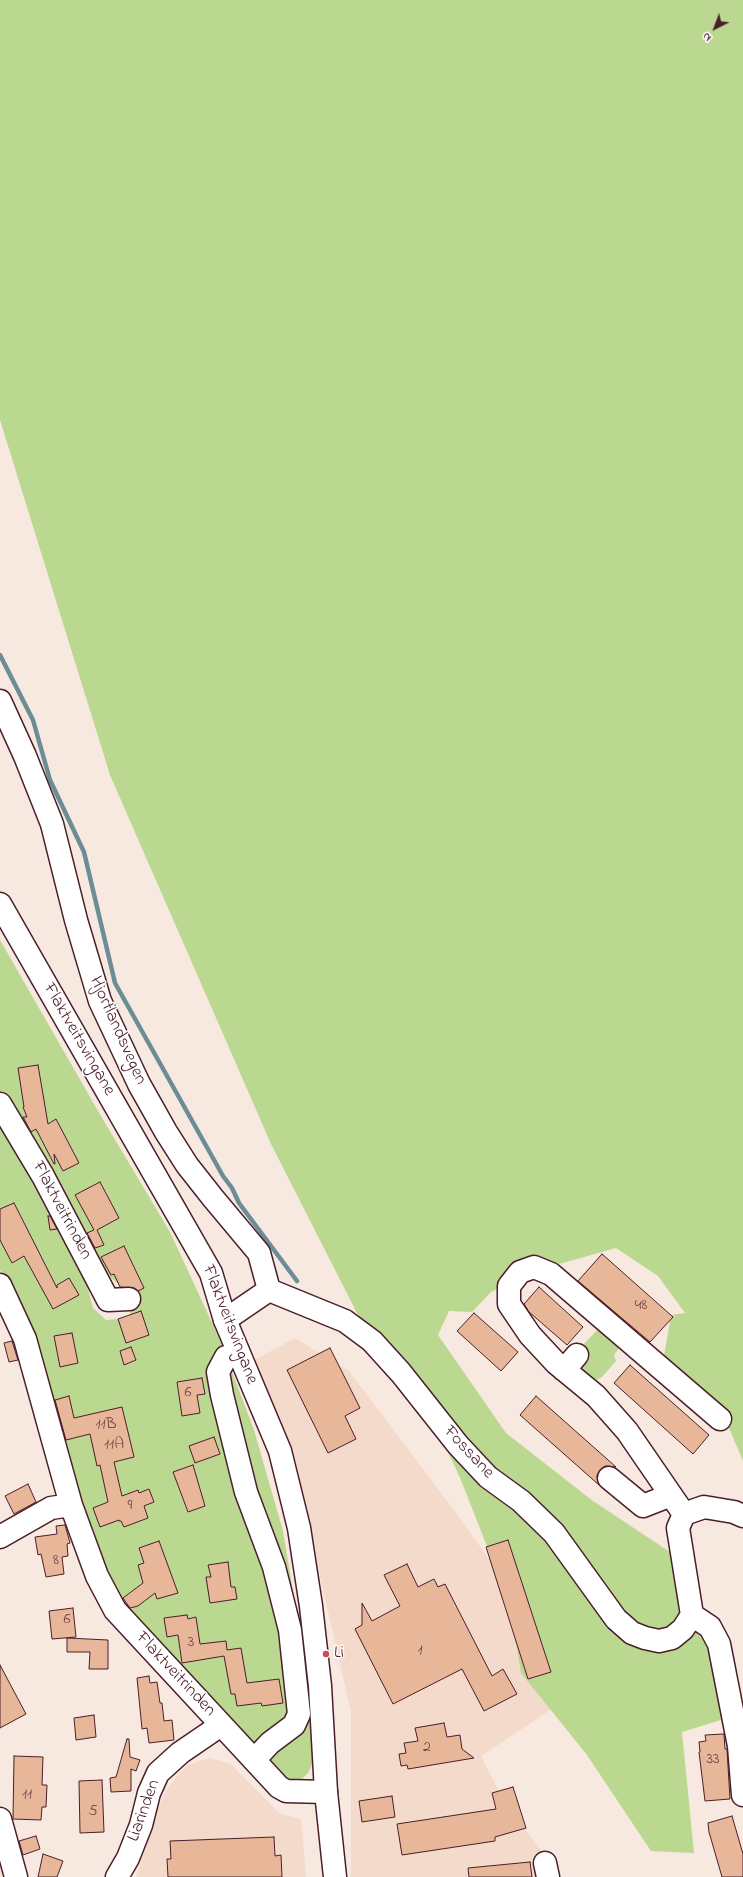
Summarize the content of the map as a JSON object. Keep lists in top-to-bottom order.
{
  "streets": {
    "street": [
      "Hjortlandsvegen",
      "Flaktveitsvingane",
      "Flaktveitrinden",
      "Fossane",
      "Liarinden"
    ]
  },
  "crossings": [
    ["Hjortlandsvegen", "Fossane"],
    ["Flaktveitsvingane", "Flaktveitrinden"],
    ["Flaktveitrinden", "Liarinden"]
  ],
  "places": ["Li"],
  "house_numbers": [
    "48",
    "6",
    "11B",
    "11A",
    "9",
    "8",
    "6",
    "3",
    "1",
    "2",
    "33",
    "11",
    "5"
  ],
  "north": "bottom left"
}
